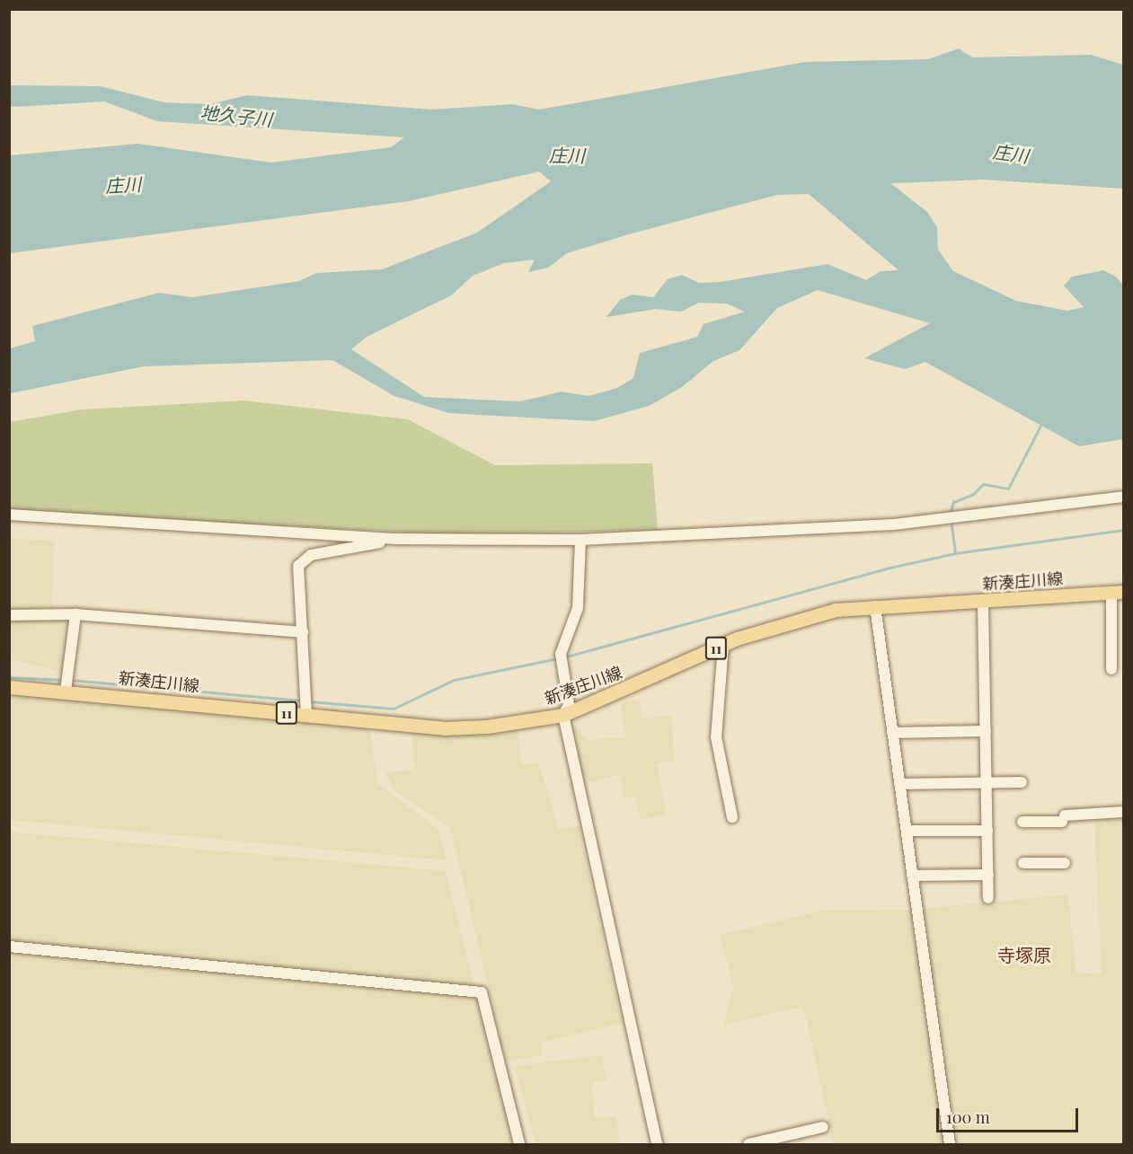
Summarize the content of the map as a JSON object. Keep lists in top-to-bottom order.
{
  "streets": {
    "main road": ["新湊庄川線", "11"]
  },
  "districts": ["寺塚原"],
  "water": ["地久子川", "庄川"],
  "scale_bar": "100 m"
}
